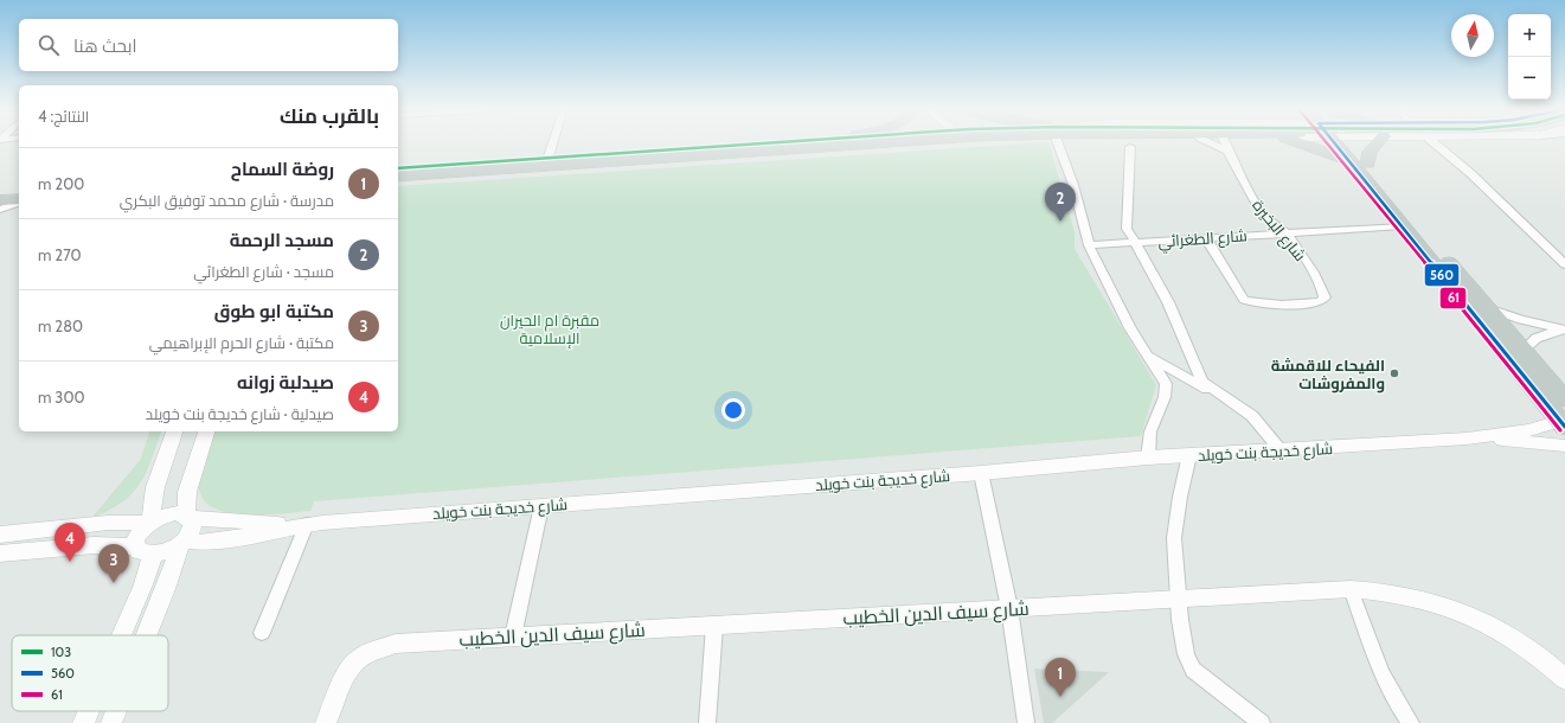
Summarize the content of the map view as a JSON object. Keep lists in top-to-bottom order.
{
  "streets": {
    "street": [
      "شارع البخيرة",
      "شارع الطغرائي",
      "شارع خديجة بنت خويلد",
      "شارع سيف الدين الخطيب"
    ]
  },
  "crossings": [
    ["شارع البخيرة", "شارع الطغرائي"]
  ],
  "parks": ["مقبرة ام الحيران الإسلامية"],
  "places": ["الفيحاء للاقمشة والمفروشات"],
  "lines": ["transit line 103", "transit line 560", "transit line 61"],
  "legend": ["103", "560", "61"],
  "north": "top",
  "page": {
    "map_buttons": ["+", "−"],
    "search": "ابحث هنا",
    "heading": ["بالقرب منك", "النتائج: 4"],
    "list": [
      {
        "mark": "1",
        "name": "روضة السماح",
        "note": "مدرسة · شارع محمد توفيق البكري",
        "value": "200 m"
      },
      {
        "mark": "2",
        "name": "مسجد الرحمة",
        "note": "مسجد · شارع الطغرائي",
        "value": "270 m"
      },
      {
        "mark": "3",
        "name": "مكتبة ابو طوق",
        "note": "مكتبة · شارع الحرم الإبراهيمي",
        "value": "280 m"
      },
      {
        "mark": "4",
        "name": "صيدلبة زوانه",
        "note": "صيدلية · شارع خديجة بنت خويلد",
        "value": "300 m"
      }
    ],
    "pins": [
      "2",
      "4",
      "3",
      "1"
    ]
  }
}
